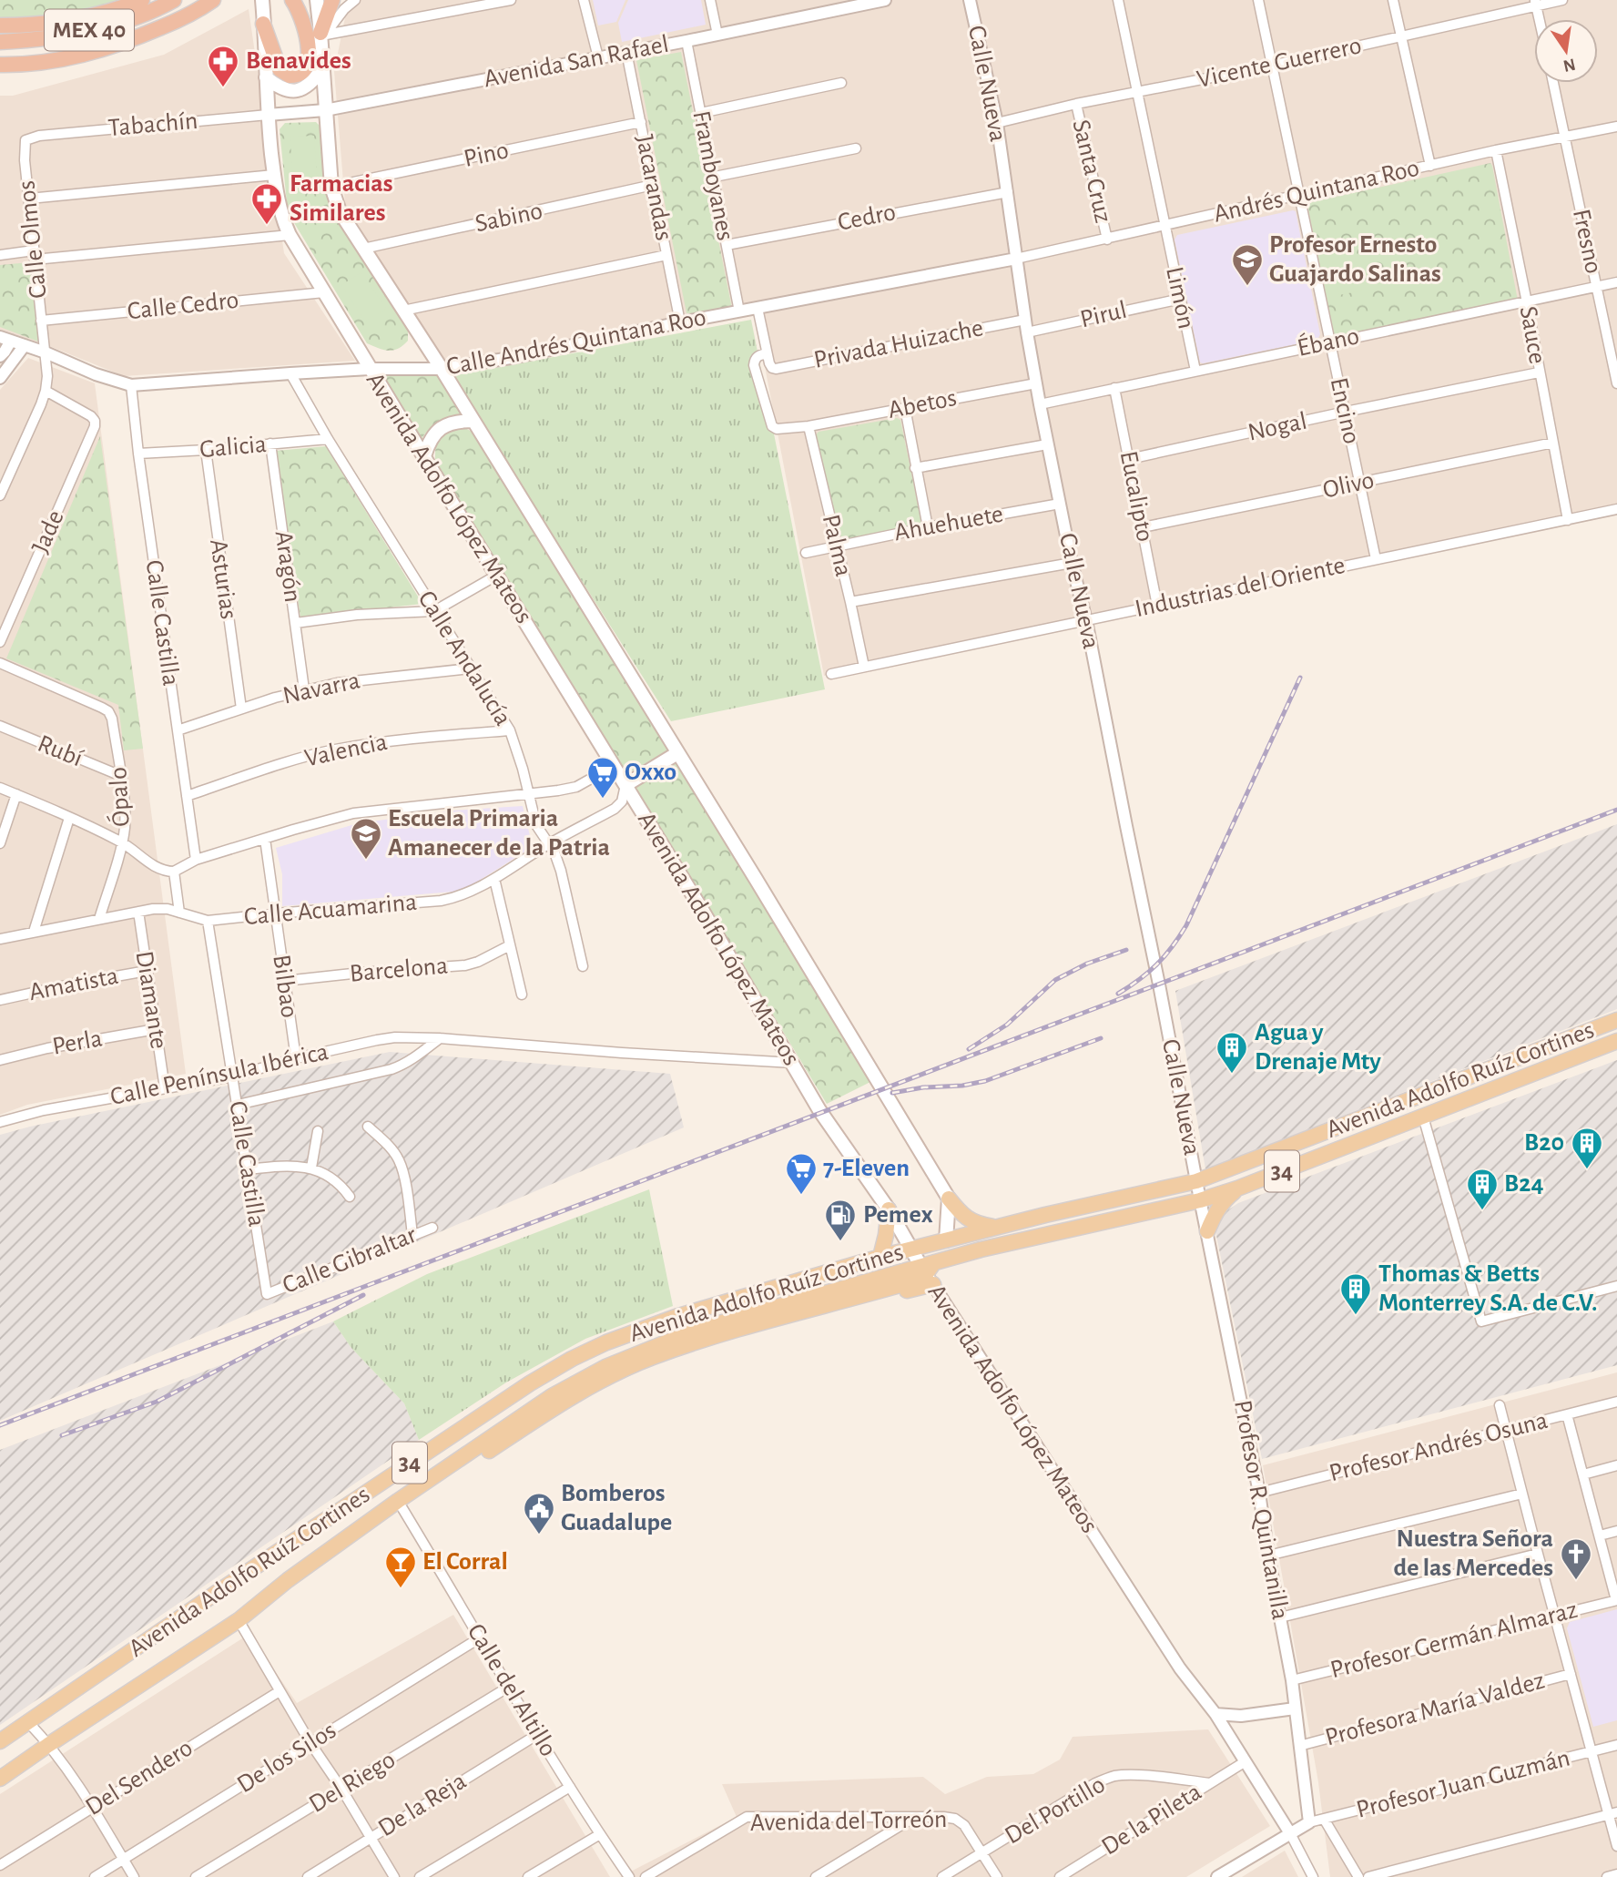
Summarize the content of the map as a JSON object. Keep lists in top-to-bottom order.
{
  "streets": {
    "highway": ["MEX 40"],
    "main road": ["Avenida Adolfo López Mateos", "Avenida Adolfo Ruíz Cortines", "34"],
    "street": [
      "Avenida San Rafael",
      "Vicente Guerrero",
      "Calle Nueva",
      "Tabachín",
      "Pino",
      "Santa Cruz",
      "Framboyanes",
      "Jacarandas",
      "Andrés Quintana Roo",
      "Sabino",
      "Cedro",
      "Calle Olmos",
      "Fresno",
      "Limón",
      "Calle Cedro",
      "Pirul",
      "Sauce",
      "Calle Andrés Quintana Roo",
      "Ébano",
      "Privada Huizache",
      "Abetos",
      "Encino",
      "Nogal",
      "Galicia",
      "Olivo",
      "Eucalipto",
      "Ahuehuete",
      "Jade",
      "Palma",
      "Aragón",
      "Asturias",
      "Industrias del Oriente",
      "Calle Castilla",
      "Calle Andalucía",
      "Navarra",
      "Valencia",
      "Rubí",
      "Ópalo",
      "Calle Acuamarina",
      "Barcelona",
      "Amatista",
      "Bilbao",
      "Diamante",
      "Perla",
      "Calle Península Ibérica",
      "Calle Gibraltar",
      "Profesor Andrés Osuna",
      "Profesor R. Quintanilla",
      "Profesor Germán Almaraz",
      "Calle del Altillo",
      "Profesora María Valdez",
      "De los Silos",
      "Del Sendero",
      "Del Riego",
      "Profesor Juan Guzmán",
      "De la Reja",
      "Del Portillo",
      "De la Pileta",
      "Avenida del Torreón"
    ]
  },
  "crossings": [
    ["Avenida San Rafael", "Tabachín"],
    ["Avenida San Rafael", "Framboyanes"],
    ["Avenida San Rafael", "Jacarandas"],
    ["Avenida San Rafael", "Avenida Adolfo López Mateos"],
    ["Vicente Guerrero", "Calle Nueva"],
    ["Vicente Guerrero", "Santa Cruz"],
    ["Vicente Guerrero", "Limón"],
    ["Vicente Guerrero", "Encino"],
    ["Calle Nueva", "Andrés Quintana Roo"],
    ["Calle Nueva", "Cedro"],
    ["Calle Nueva", "Pirul"],
    ["Calle Nueva", "Calle Andrés Quintana Roo"],
    ["Calle Nueva", "Ébano"],
    ["Calle Nueva", "Privada Huizache"],
    ["Calle Nueva", "Abetos"],
    ["Calle Nueva", "Ahuehuete"],
    ["Calle Nueva", "Industrias del Oriente"],
    ["Calle Nueva", "Avenida Adolfo Ruíz Cortines"],
    ["Calle Nueva", "Profesor R. Quintanilla"],
    ["Tabachín", "Calle Olmos"],
    ["Tabachín", "Avenida Adolfo López Mateos"],
    ["Pino", "Jacarandas"],
    ["Santa Cruz", "Andrés Quintana Roo"],
    ["Framboyanes", "Cedro"],
    ["Framboyanes", "Calle Andrés Quintana Roo"],
    ["Jacarandas", "Sabino"],
    ["Jacarandas", "Calle Andrés Quintana Roo"],
    ["Andrés Quintana Roo", "Fresno"],
    ["Andrés Quintana Roo", "Limón"],
    ["Andrés Quintana Roo", "Sauce"],
    ["Andrés Quintana Roo", "Calle Andrés Quintana Roo"],
    ["Andrés Quintana Roo", "Encino"],
    ["Calle Olmos", "Calle Cedro"],
    ["Calle Olmos", "Calle Andrés Quintana Roo"],
    ["Calle Olmos", "Jade"],
    ["Fresno", "Ébano"],
    ["Limón", "Pirul"],
    ["Limón", "Ébano"],
    ["Calle Cedro", "Avenida Adolfo López Mateos"],
    ["Sauce", "Ébano"],
    ["Sauce", "Nogal"],
    ["Sauce", "Olivo"],
    ["Sauce", "Industrias del Oriente"],
    ["Calle Andrés Quintana Roo", "Avenida Adolfo López Mateos"],
    ["Calle Andrés Quintana Roo", "Calle Castilla"],
    ["Calle Andrés Quintana Roo", "Calle Andalucía"],
    ["Ébano", "Encino"],
    ["Ébano", "Eucalipto"],
    ["Privada Huizache", "Abetos"],
    ["Abetos", "Palma"],
    ["Encino", "Nogal"],
    ["Encino", "Olivo"],
    ["Encino", "Industrias del Oriente"],
    ["Nogal", "Eucalipto"],
    ["Galicia", "Aragón"],
    ["Galicia", "Asturias"],
    ["Galicia", "Calle Castilla"],
    ["Galicia", "Calle Andalucía"],
    ["Olivo", "Eucalipto"],
    ["Eucalipto", "Industrias del Oriente"],
    ["Avenida Adolfo López Mateos", "Calle Acuamarina"],
    ["Avenida Adolfo López Mateos", "Calle Península Ibérica"],
    ["Avenida Adolfo López Mateos", "Avenida Adolfo Ruíz Cortines"],
    ["Ahuehuete", "Palma"],
    ["Palma", "Industrias del Oriente"],
    ["Aragón", "Navarra"],
    ["Asturias", "Navarra"],
    ["Calle Castilla", "Navarra"],
    ["Calle Castilla", "Valencia"],
    ["Calle Castilla", "Calle Acuamarina"],
    ["Calle Castilla", "Calle Península Ibérica"],
    ["Calle Castilla", "Calle Gibraltar"],
    ["Calle Andalucía", "Navarra"],
    ["Calle Andalucía", "Valencia"],
    ["Calle Andalucía", "Calle Acuamarina"],
    ["Rubí", "Ópalo"],
    ["Ópalo", "Calle Acuamarina"],
    ["Calle Acuamarina", "Bilbao"],
    ["Calle Acuamarina", "Diamante"],
    ["Barcelona", "Bilbao"],
    ["Amatista", "Diamante"],
    ["Bilbao", "Calle Península Ibérica"],
    ["Diamante", "Perla"],
    ["Diamante", "Calle Península Ibérica"],
    ["Avenida Adolfo Ruíz Cortines", "Profesor R. Quintanilla"],
    ["Avenida Adolfo Ruíz Cortines", "Calle del Altillo"],
    ["Profesor Andrés Osuna", "Profesor R. Quintanilla"],
    ["Profesor R. Quintanilla", "Profesor Germán Almaraz"],
    ["Profesor R. Quintanilla", "Profesora María Valdez"],
    ["Profesor R. Quintanilla", "Profesor Juan Guzmán"],
    ["Calle del Altillo", "De los Silos"],
    ["Calle del Altillo", "Del Riego"],
    ["Calle del Altillo", "De la Reja"],
    ["Del Portillo", "De la Pileta"],
    ["Del Portillo", "Avenida del Torreón"]
  ],
  "places": {
    "pharmacy": ["Benavides", "Farmacias Similares"],
    "school or university": ["Profesor Ernesto Guajardo Salinas", "Escuela Primaria Amanecer de la Patria"],
    "supermarket": ["Oxxo", "7-Eleven"],
    "building": [
      "Agua y Drenaje Mty",
      "B20",
      "B24",
      "Thomas & Betts Monterrey S.A. de C.V."
    ],
    "fuel station": ["Pemex"],
    "public building": ["Bomberos Guadalupe"],
    "church": ["Nuestra Señora de las Mercedes"],
    "bar": ["El Corral"]
  },
  "north": "bottom"
}
